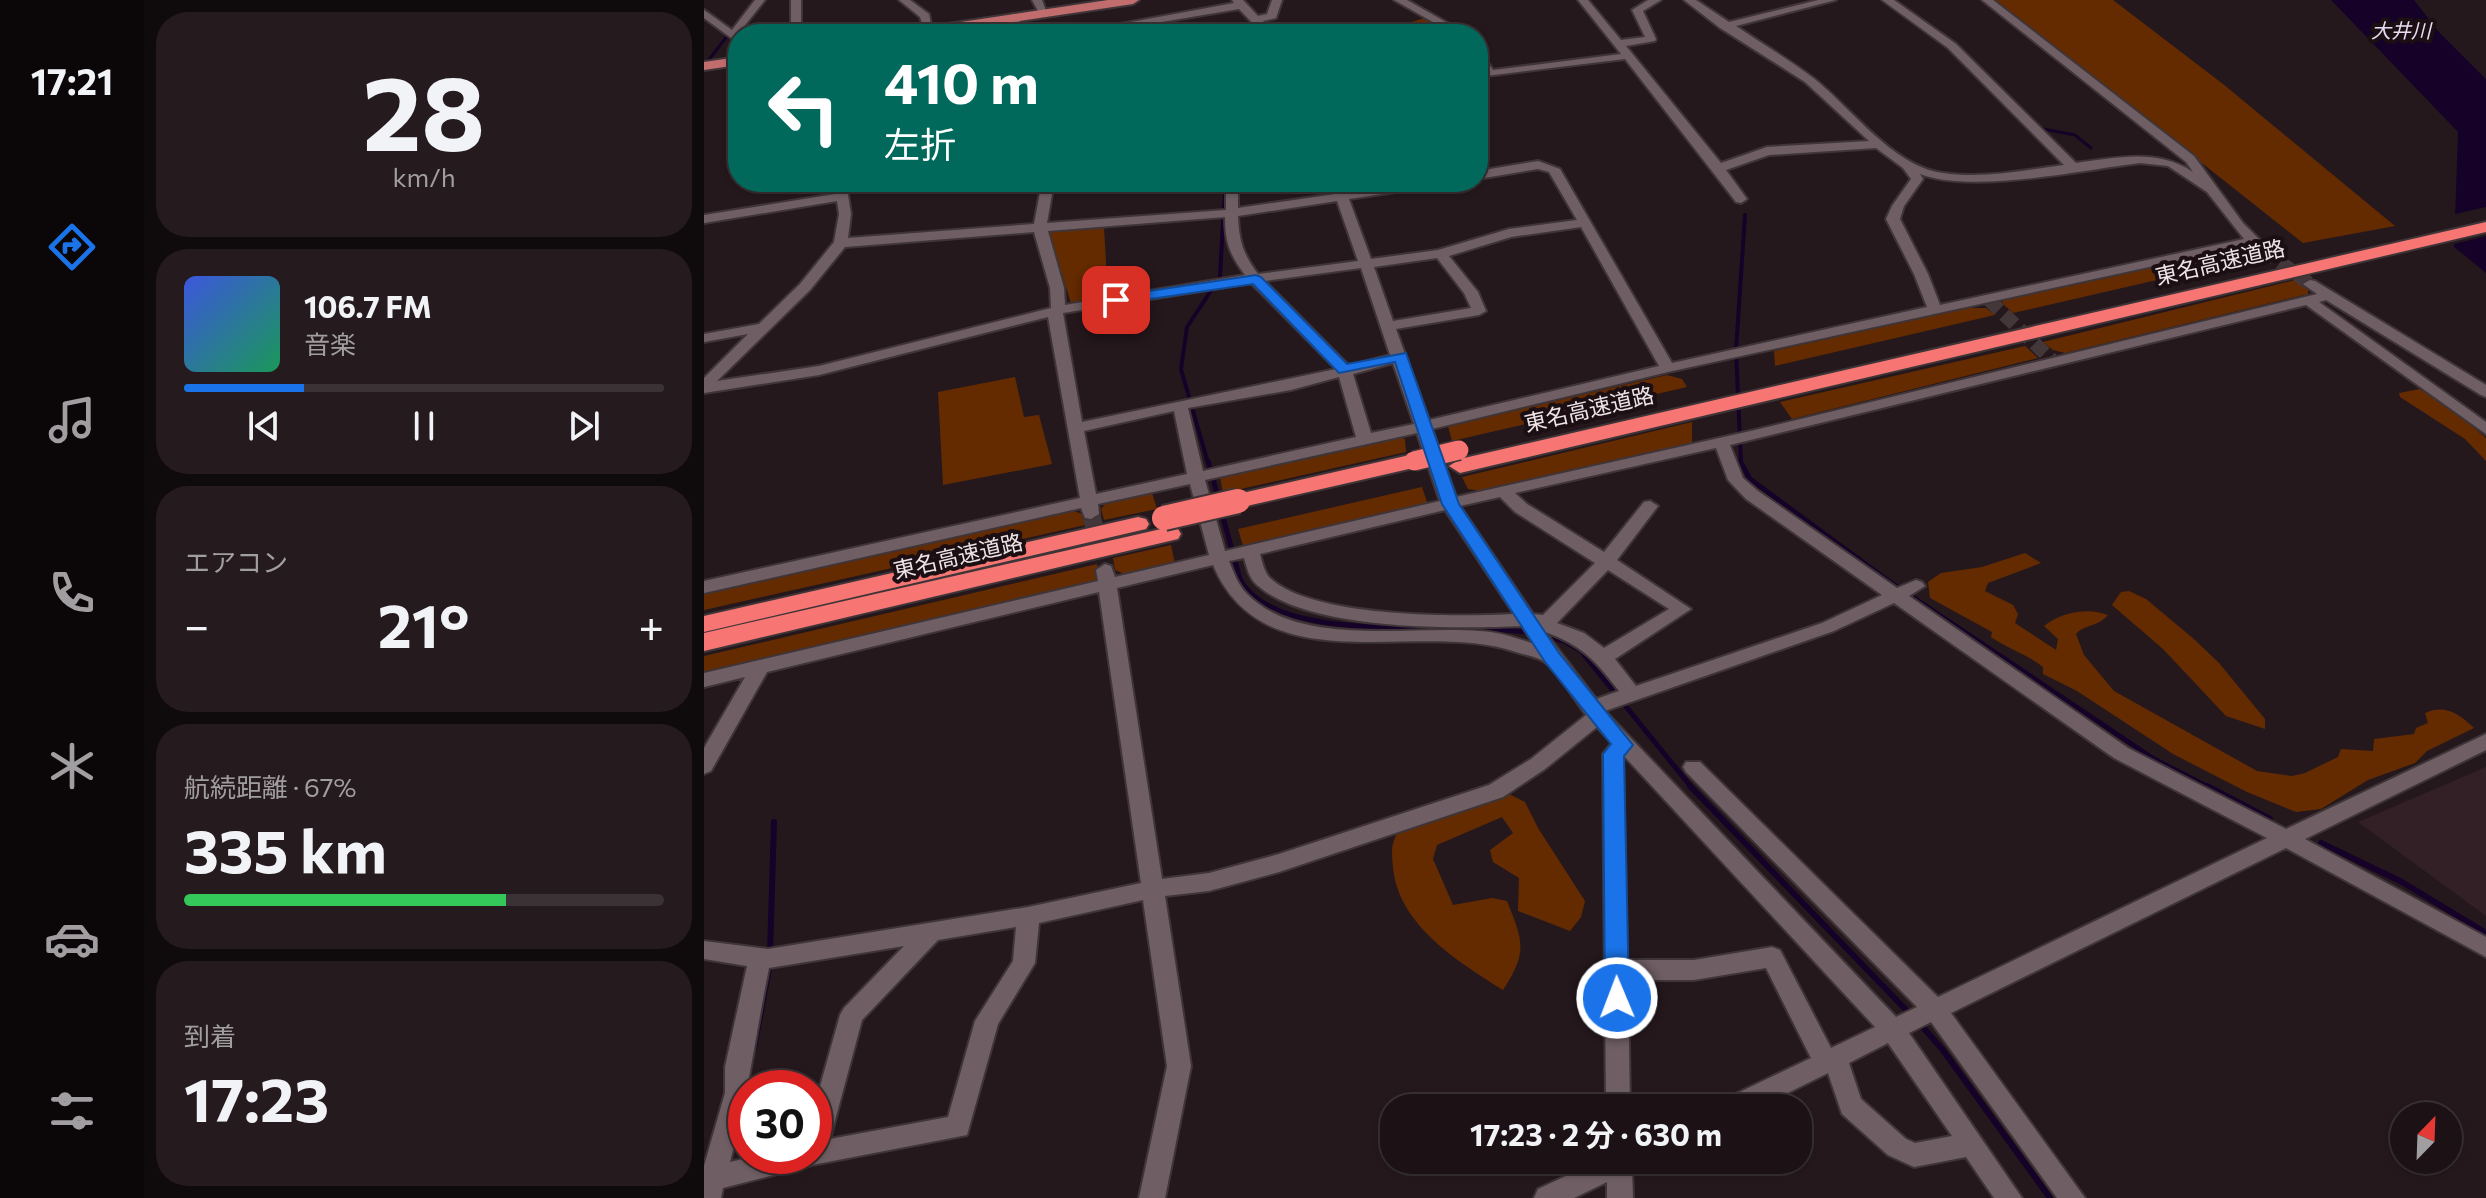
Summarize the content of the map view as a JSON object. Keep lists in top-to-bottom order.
{
  "streets": {
    "highway": ["東名高速道路"]
  },
  "water": ["大井川"],
  "north": "top right",
  "page": {
    "tabs": "17:21",
    "tile": [
      ["28", "km/h"],
      "エアコン",
      ["航続距離 · 67%", "335 km"],
      ["到着", "17:23"]
    ],
    "turn": ["410 m", "左折"],
    "song": ["106.7 FM", "音楽"],
    "heat": ["−", "21°", "+"],
    "limit": "30",
    "trip": "17:23 · 2 分 · 630 m"
  }
}
